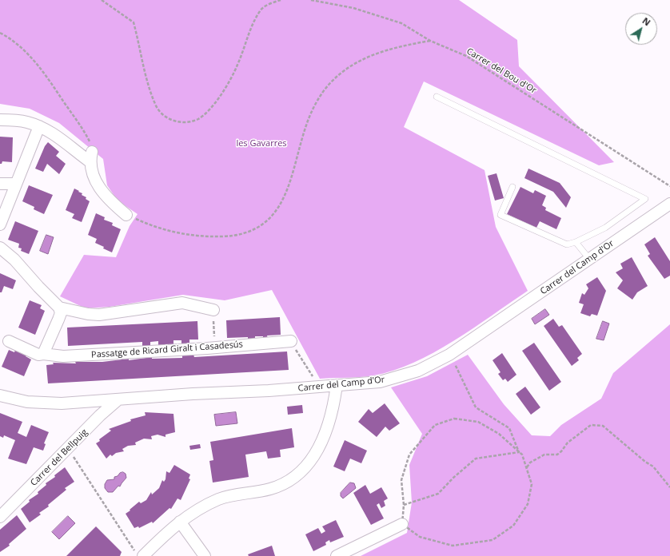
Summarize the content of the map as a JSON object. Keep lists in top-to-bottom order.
{
  "streets": {
    "street": ["Carrer del Camp d'Or", "Passatge de Ricard Giralt i Casadesús", "Carrer del Bellpuig"],
    "path": ["Carrer del Bou d'Or"]
  },
  "crossings": [
    ["Carrer del Camp d'Or", "Carrer del Bellpuig"]
  ],
  "parks": ["les Gavarres"],
  "north": "top right"
}
